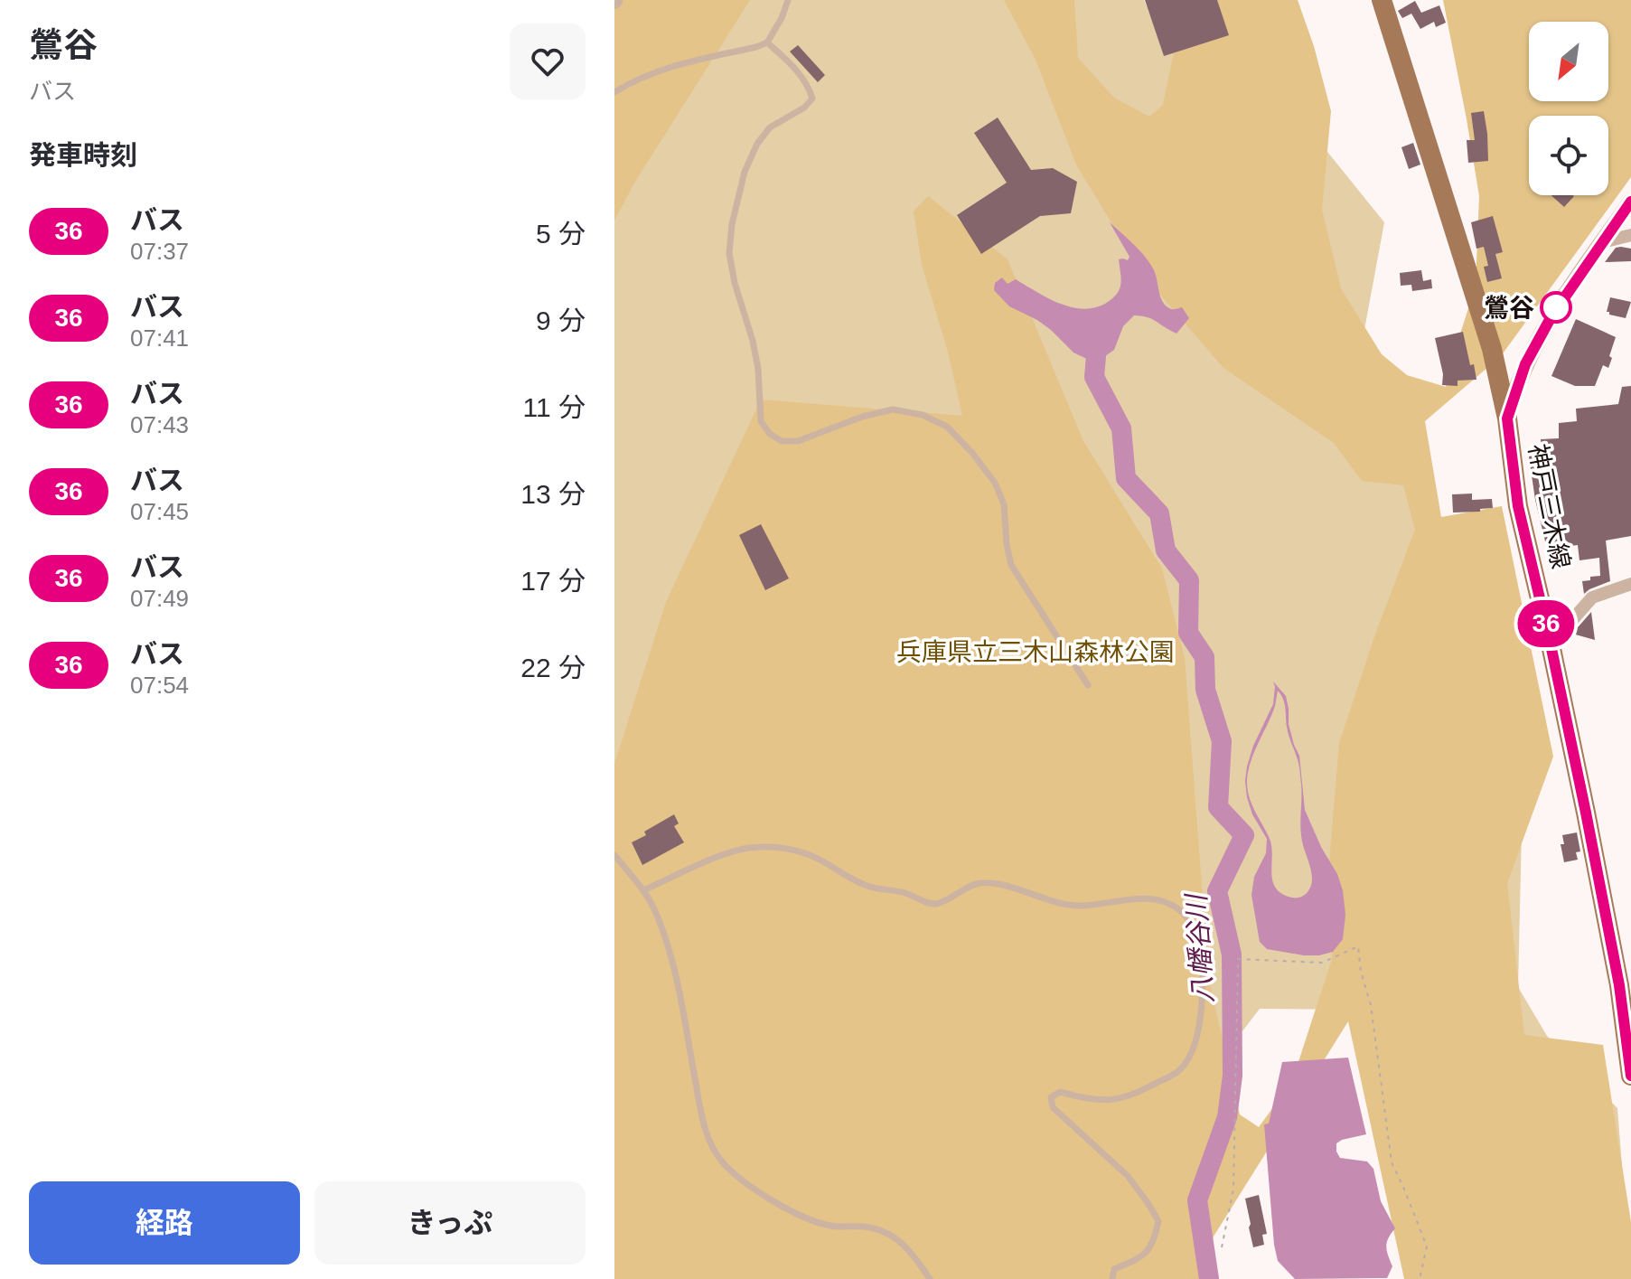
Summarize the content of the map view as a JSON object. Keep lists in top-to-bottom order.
{
  "streets": {
    "main road": ["神戸三木線"]
  },
  "water": ["八幡谷川"],
  "parks": ["兵庫県立三木山森林公園"],
  "places": ["鶯谷"],
  "lines": ["bus line 36"],
  "north": "bottom left",
  "page": {
    "heading": [
      ["鶯谷", "バス"],
      "発車時刻"
    ],
    "on_map": "36",
    "list": [
      {
        "mark": "36",
        "name": "バス",
        "note": "07:37",
        "value": "5 分"
      },
      {
        "mark": "36",
        "name": "バス",
        "note": "07:41",
        "value": "9 分"
      },
      {
        "mark": "36",
        "name": "バス",
        "note": "07:43",
        "value": "11 分"
      },
      {
        "mark": "36",
        "name": "バス",
        "note": "07:45",
        "value": "13 分"
      },
      {
        "mark": "36",
        "name": "バス",
        "note": "07:49",
        "value": "17 分"
      },
      {
        "mark": "36",
        "name": "バス",
        "note": "07:54",
        "value": "22 分"
      }
    ],
    "buttons": ["経路", "きっぷ"]
  }
}
